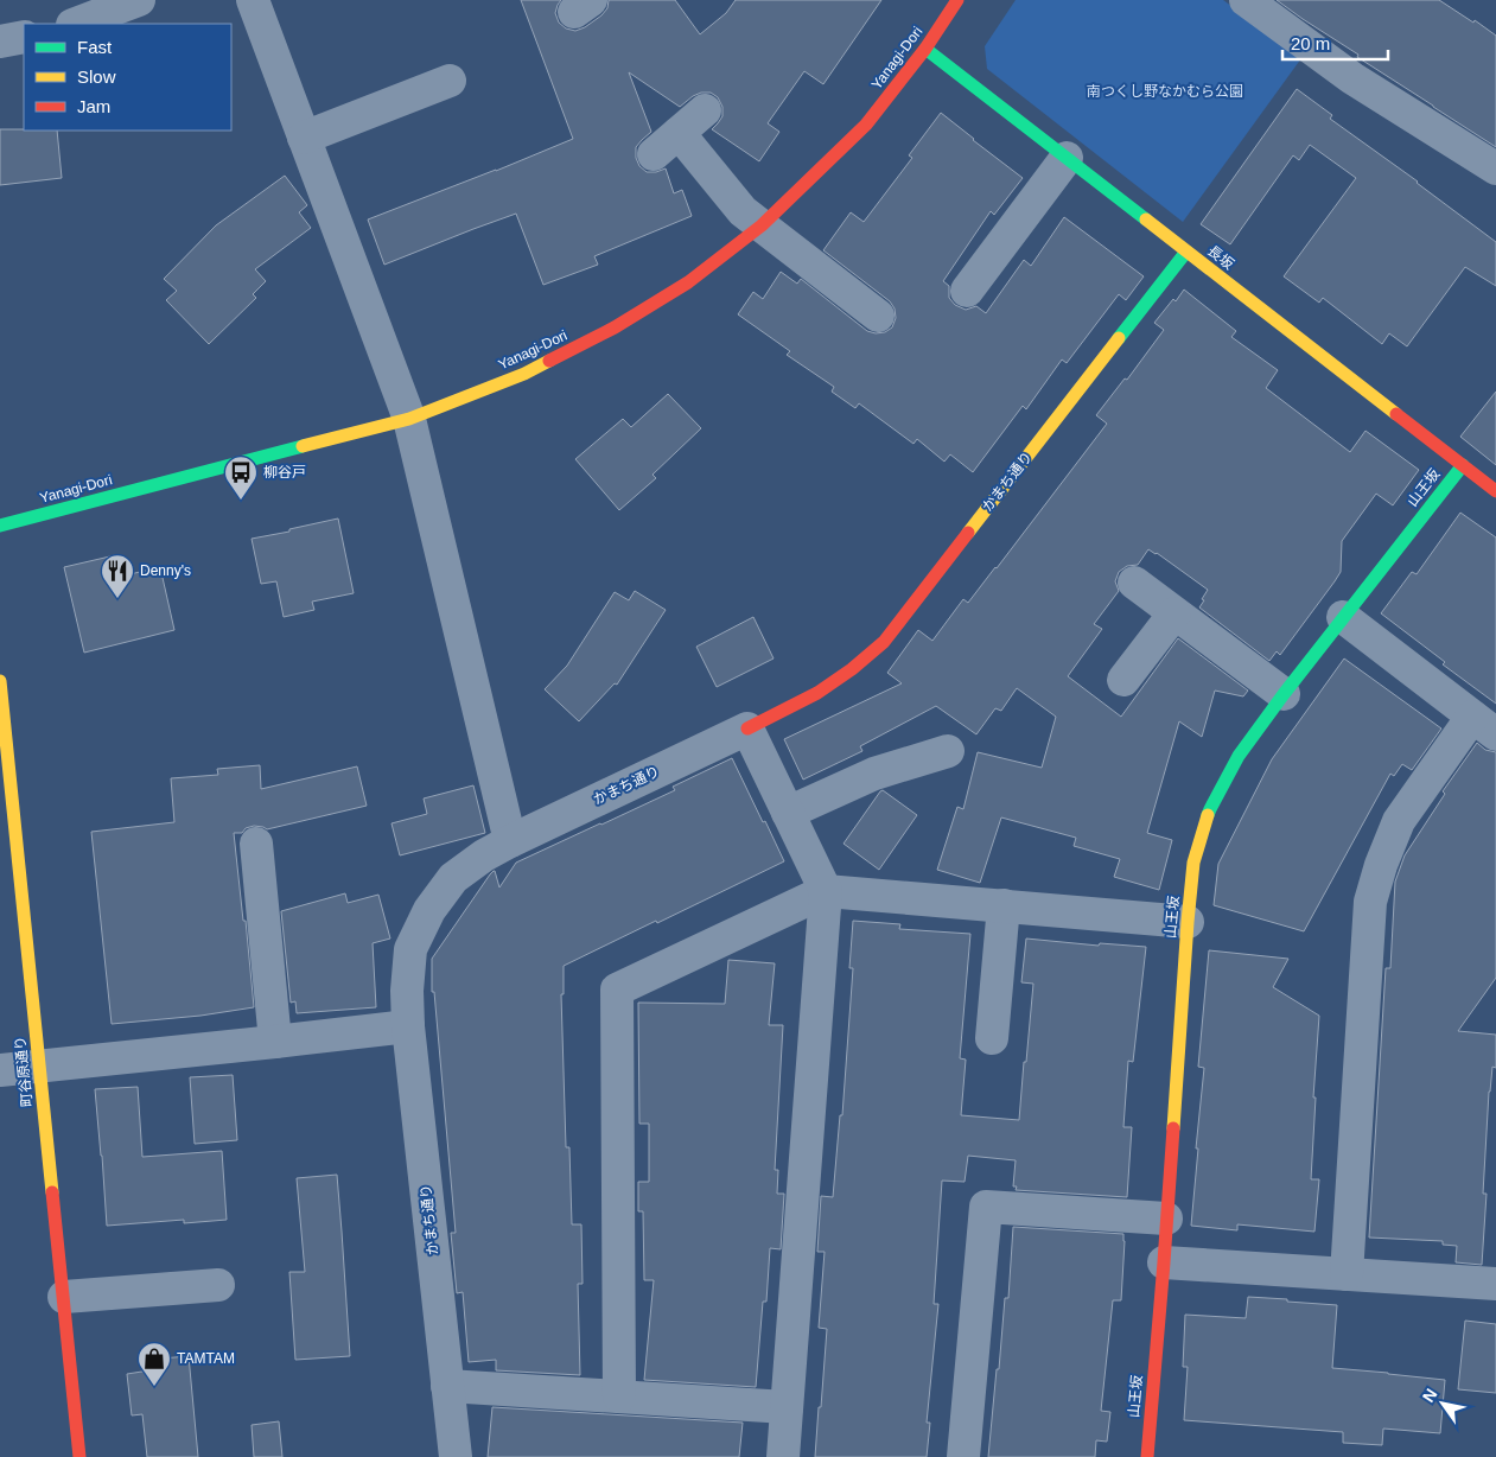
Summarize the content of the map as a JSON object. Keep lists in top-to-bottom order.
{
  "streets": {
    "street": [
      "Yanagi-Dori",
      "長坂",
      "かまち通り",
      "山王坂",
      "町谷原通り"
    ]
  },
  "crossings": [
    ["Yanagi-Dori", "長坂"],
    ["長坂", "かまち通り"],
    ["長坂", "山王坂"]
  ],
  "parks": ["南つくし野なかむら公園"],
  "places": {
    "bus stop": ["柳谷戸"],
    "restaurant": ["Denny's"],
    "shop": ["TAMTAM"]
  },
  "legend": ["Fast", "Slow", "Jam"],
  "scale_bar": "20 m",
  "north": "top left"
}
